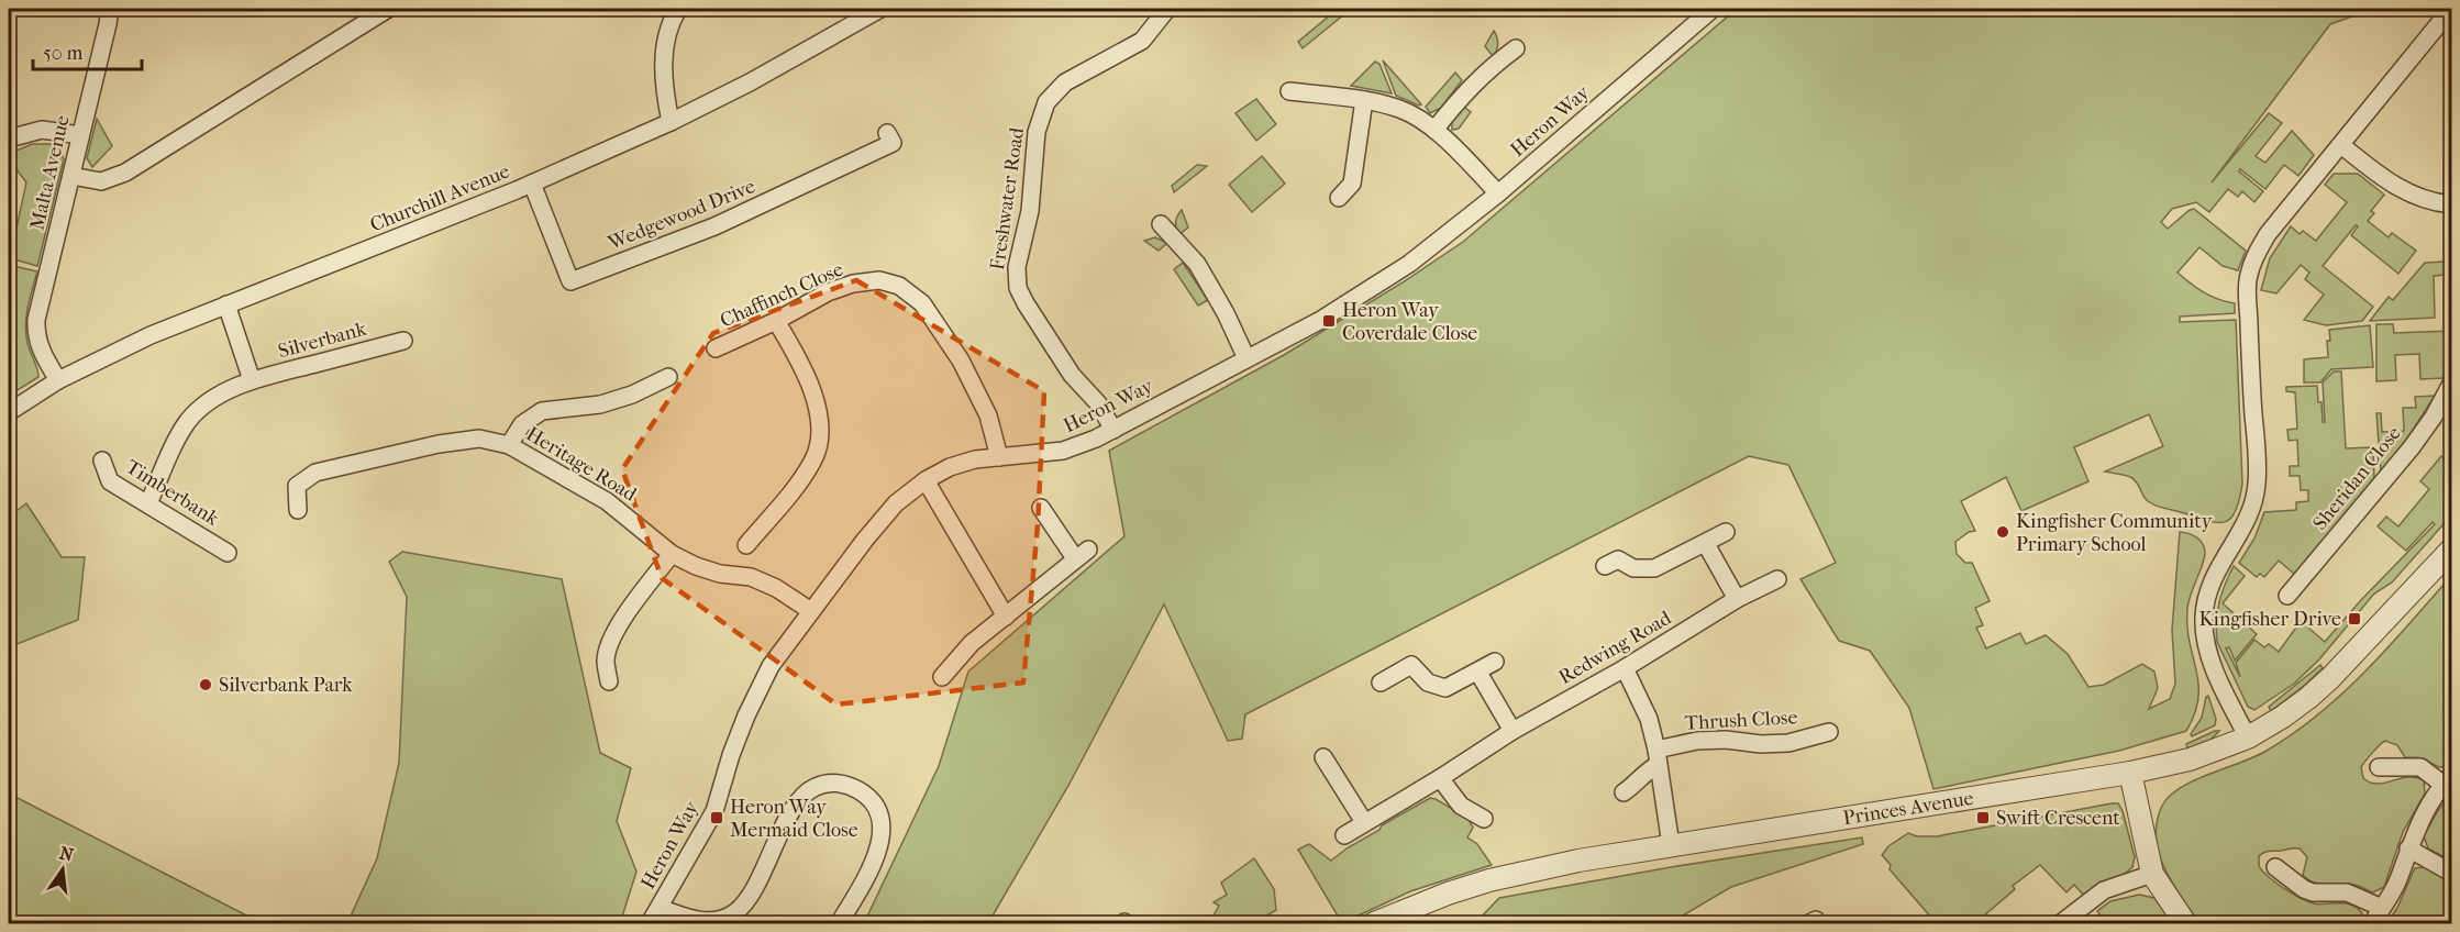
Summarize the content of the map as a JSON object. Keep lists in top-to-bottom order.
{
  "streets": {
    "street": [
      "Heron Way",
      "Malta Avenue",
      "Churchill Avenue",
      "Freshwater Road",
      "Wedgewood Drive",
      "Chaffinch Close",
      "Silverbank",
      "Heritage Road",
      "Sheridan Close",
      "Timberbank",
      "Redwing Road",
      "Thrush Close",
      "Princes Avenue"
    ]
  },
  "crossings": [
    ["Heron Way", "Freshwater Road"],
    ["Heron Way", "Chaffinch Close"],
    ["Heron Way", "Heritage Road"],
    ["Malta Avenue", "Churchill Avenue"],
    ["Churchill Avenue", "Wedgewood Drive"],
    ["Silverbank", "Timberbank"]
  ],
  "places": {
    "transit": [
      "Heron Way Coverdale Close",
      "Kingfisher Drive",
      "Heron Way Mermaid Close",
      "Swift Crescent"
    ],
    "other": ["Kingfisher Community Primary School", "Silverbank Park"]
  },
  "scale_bar": "50 m",
  "north": "top"
}
